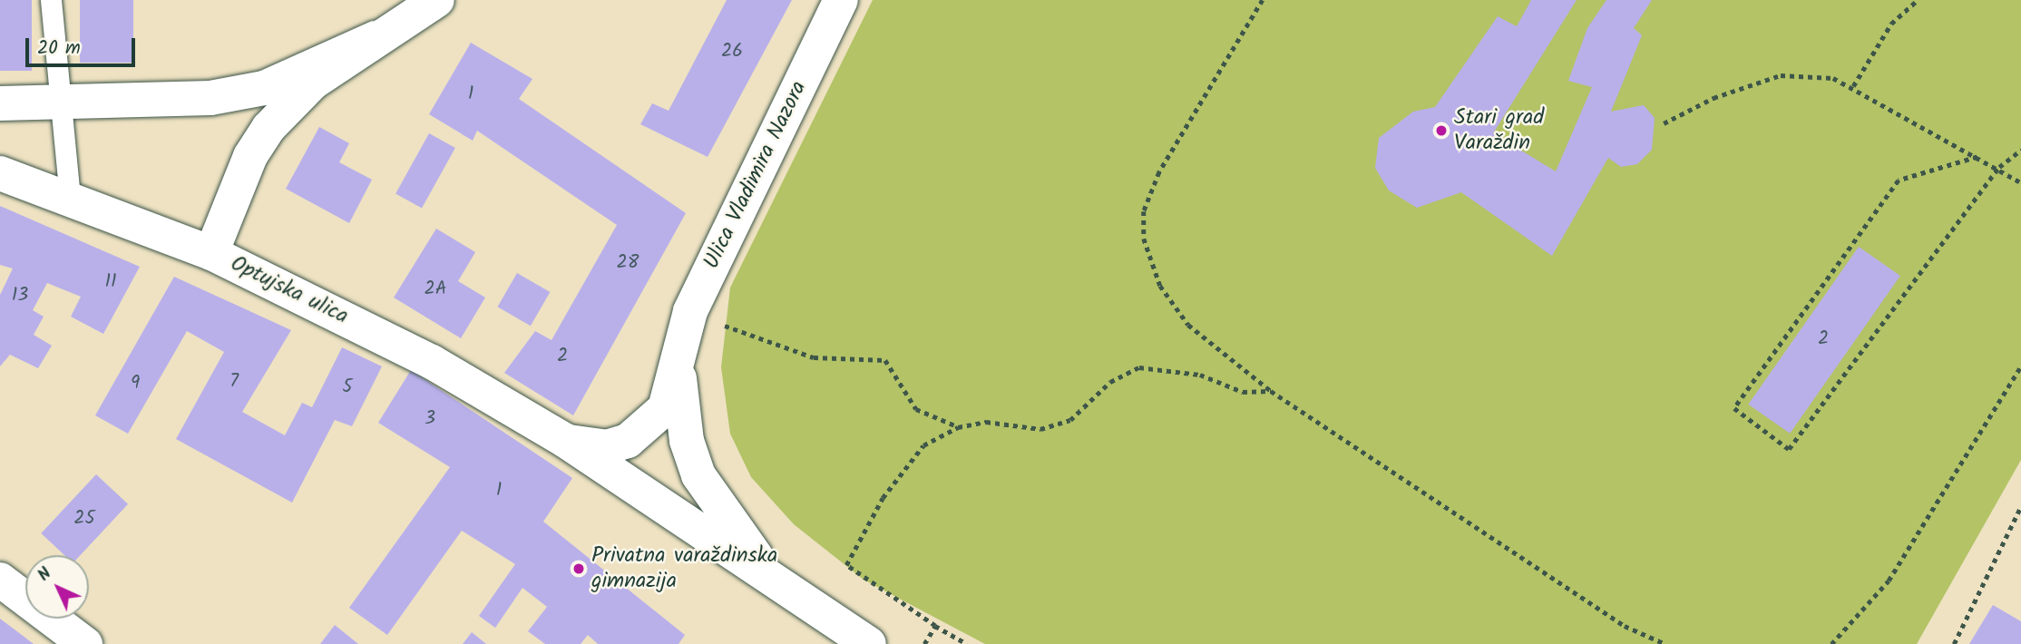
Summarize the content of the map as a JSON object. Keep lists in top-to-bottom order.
{
  "streets": {
    "main road": ["Ulica Vladimira Nazora", "Optujska ulica"]
  },
  "crossings": [
    ["Ulica Vladimira Nazora", "Optujska ulica"]
  ],
  "places": ["Stari grad Varaždin", "Privatna varaždinska gimnazija"],
  "house_numbers": [
    "26",
    "1",
    "28",
    "11",
    "2A",
    "13",
    "2",
    "2",
    "7",
    "9",
    "5",
    "3",
    "1",
    "25"
  ],
  "scale_bar": "20 m",
  "north": "top left"
}
